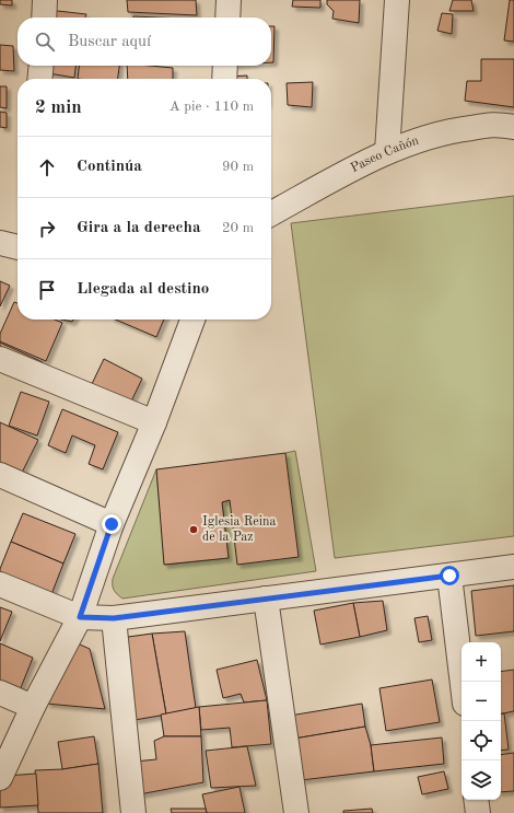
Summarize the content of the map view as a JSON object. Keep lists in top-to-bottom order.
{
  "streets": {
    "street": ["Paseo Cañón"]
  },
  "places": ["Iglesia Reina de la Paz"],
  "page": {
    "search": "Buscar aquí",
    "heading": ["2 min", "A pie · 110 m"],
    "list": [
      ["Continúa", "90 m"],
      ["Gira a la derecha", "20 m"],
      "Llegada al destino"
    ],
    "map_buttons": ["+", "−"]
  }
}
